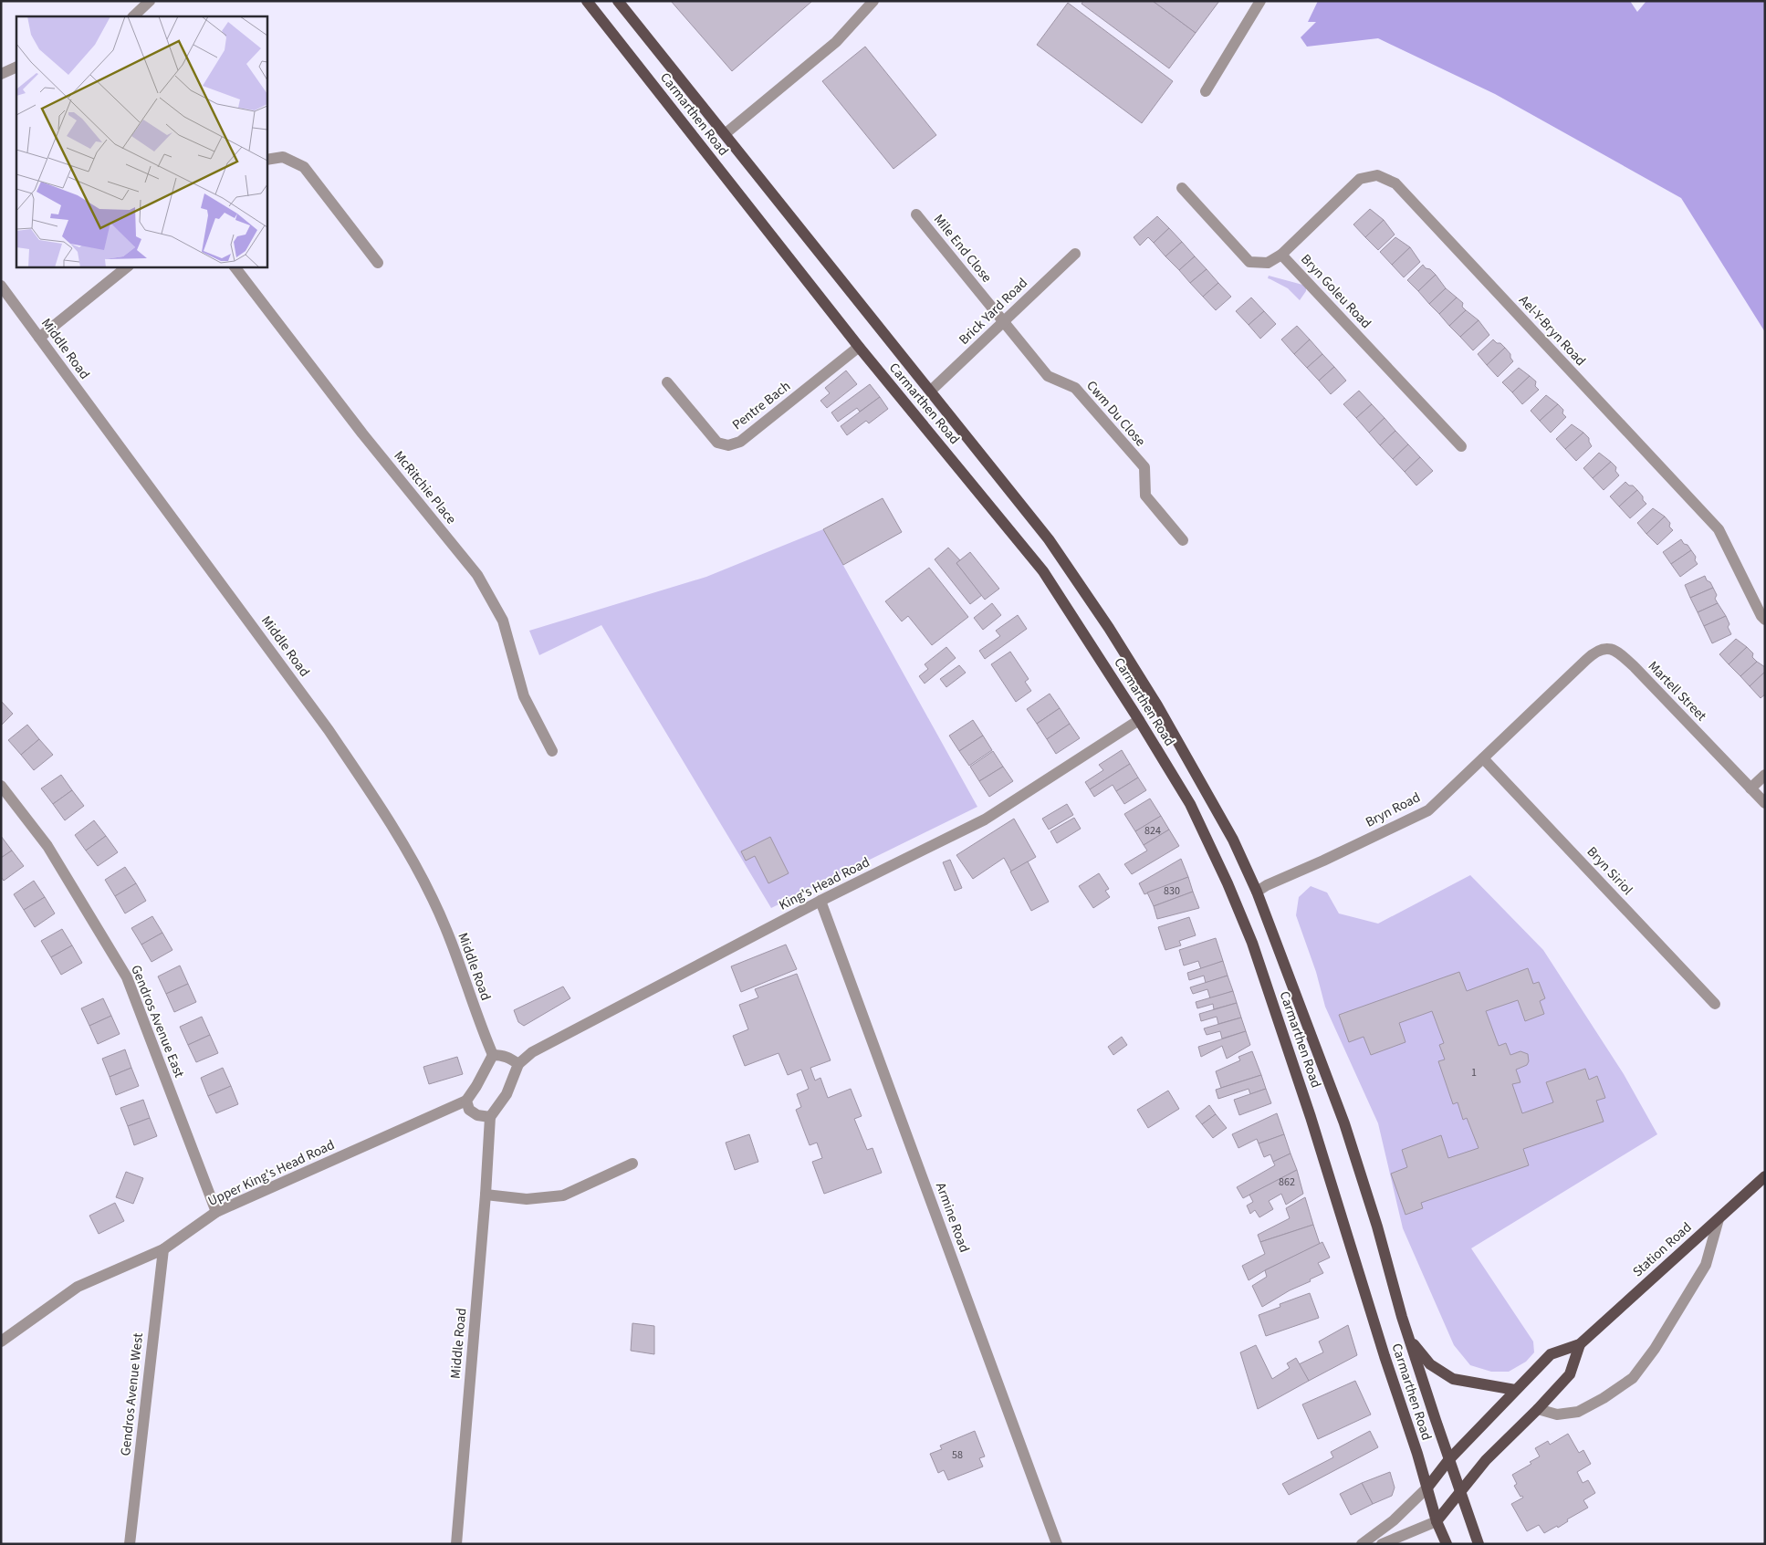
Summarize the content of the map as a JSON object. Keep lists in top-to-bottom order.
{
  "streets": {
    "main road": ["Carmarthen Road", "Station Road"],
    "street": [
      "Mile End Close",
      "Bryn Goleu Road",
      "Brick Yard Road",
      "Ael-Y-Bryn Road",
      "Middle Road",
      "Pentre Bach",
      "Cwm Du Close",
      "McRitchie Place",
      "Martell Street",
      "Bryn Road",
      "Bryn Siriol",
      "King's Head Road",
      "Gendros Avenue East",
      "Upper King's Head Road",
      "Armine Road",
      "Gendros Avenue West"
    ]
  },
  "crossings": [
    ["Carmarthen Road", "Brick Yard Road"],
    ["Carmarthen Road", "Pentre Bach"],
    ["Carmarthen Road", "Bryn Road"],
    ["Carmarthen Road", "King's Head Road"],
    ["Carmarthen Road", "Station Road"],
    ["Mile End Close", "Brick Yard Road"],
    ["Mile End Close", "Cwm Du Close"],
    ["Bryn Goleu Road", "Ael-Y-Bryn Road"],
    ["Brick Yard Road", "Cwm Du Close"],
    ["Martell Street", "Bryn Road"],
    ["Bryn Road", "Bryn Siriol"],
    ["King's Head Road", "Armine Road"],
    ["Gendros Avenue East", "Upper King's Head Road"],
    ["Upper King's Head Road", "Gendros Avenue West"]
  ],
  "house_numbers": [
    "824",
    "830",
    "1",
    "862",
    "58"
  ]
}
